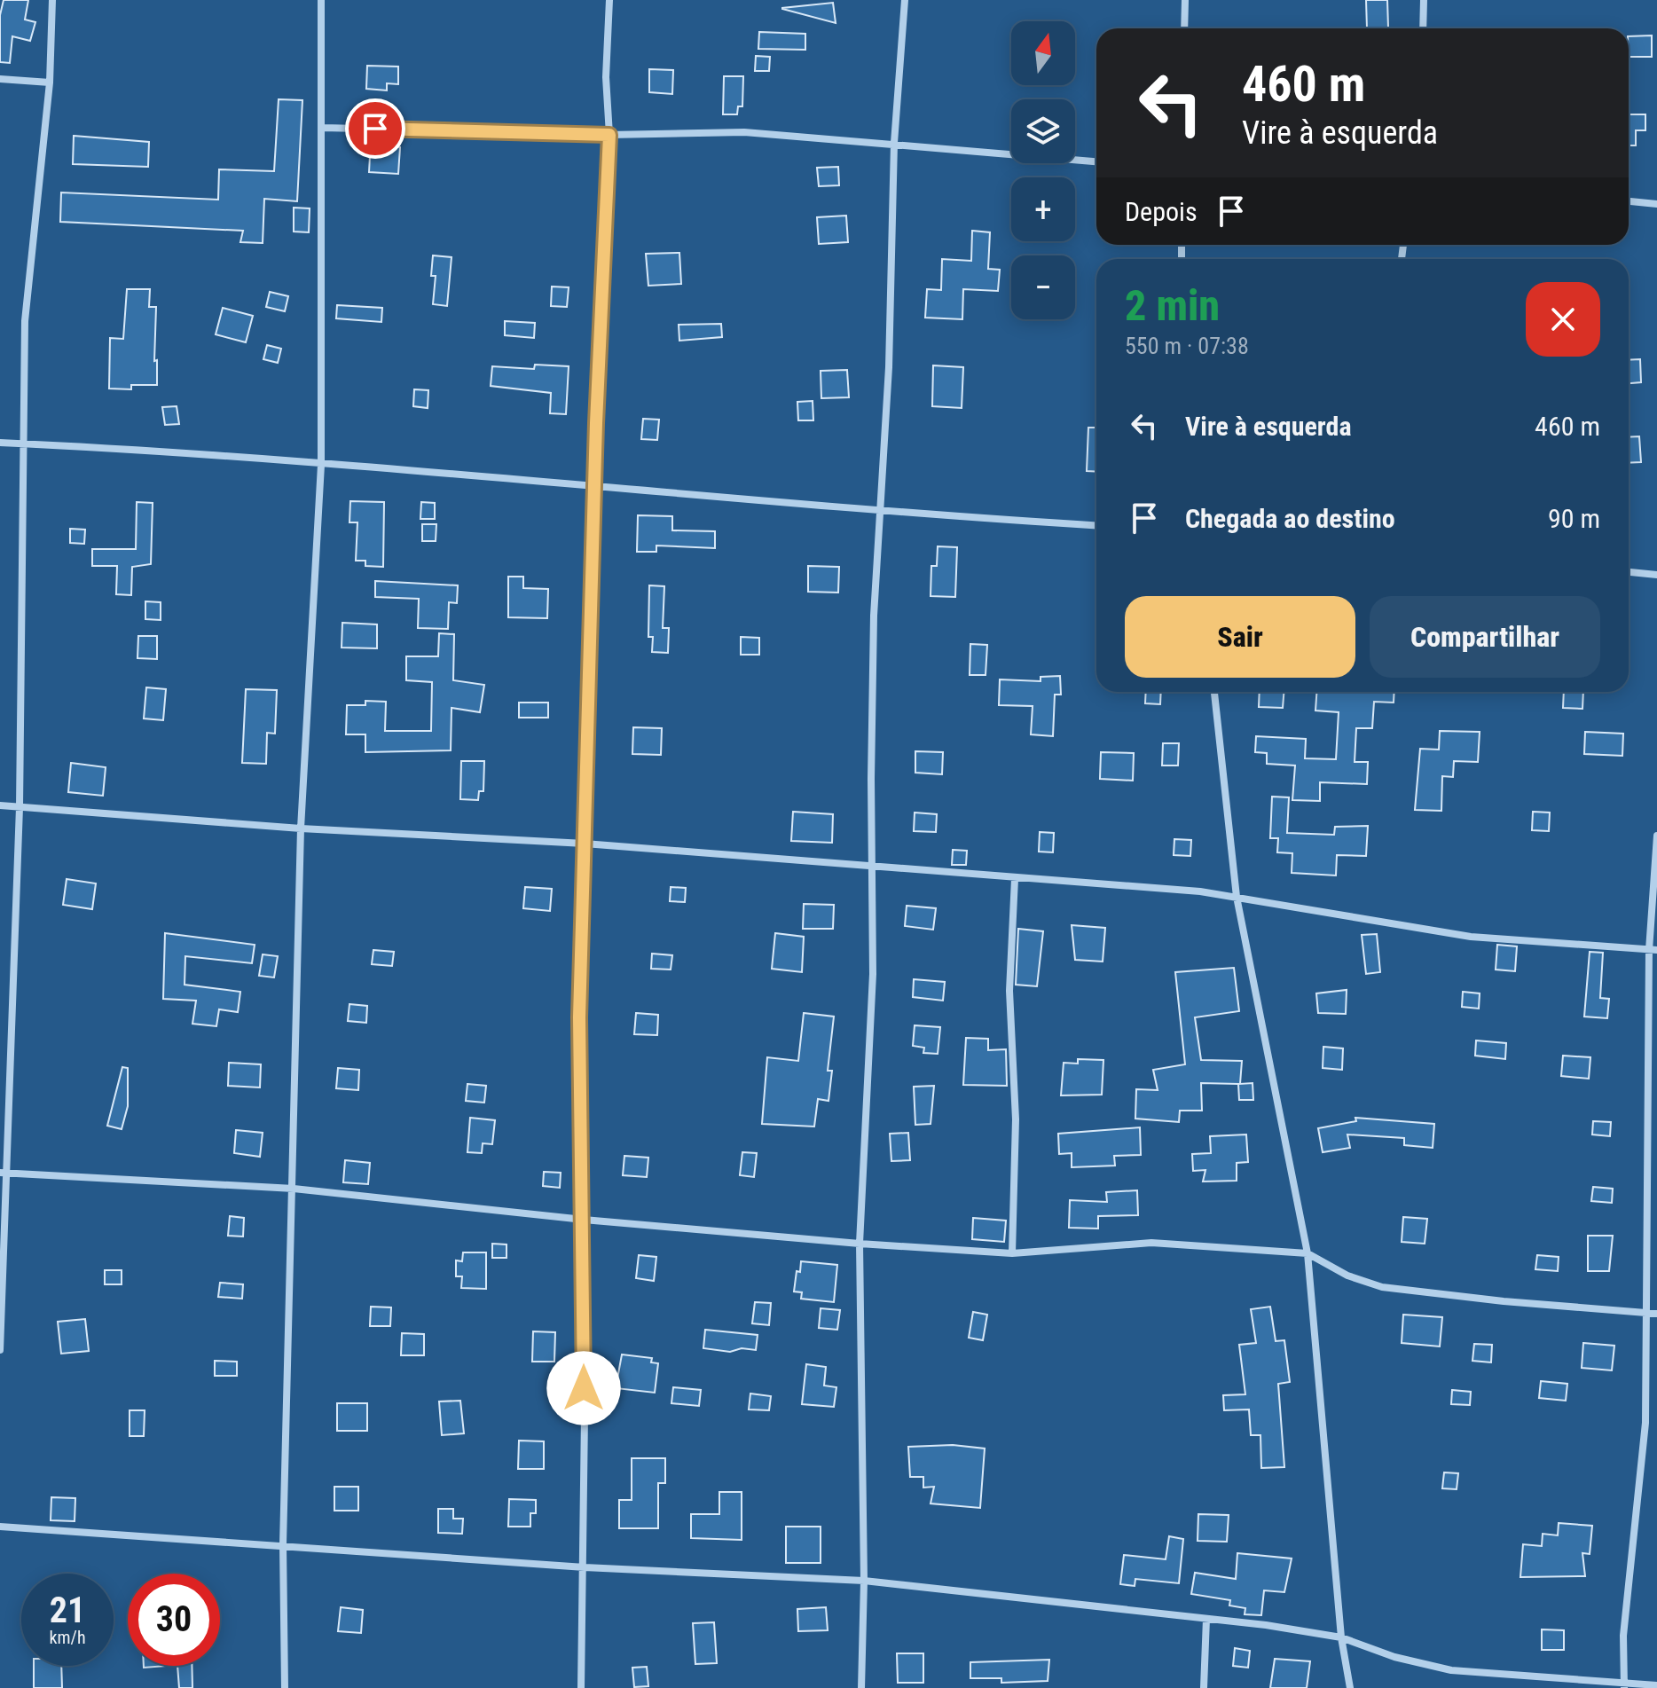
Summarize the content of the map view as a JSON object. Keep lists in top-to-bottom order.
{
  "north": "top",
  "page": {
    "map_buttons": ["+", "−"],
    "turn": ["460 m", "Vire à esquerda"],
    "then": "Depois",
    "heading": ["2 min", "550 m · 07:38"],
    "list": [
      {
        "name": "Vire à esquerda",
        "value": "460 m"
      },
      {
        "name": "Chegada ao destino",
        "value": "90 m"
      }
    ],
    "buttons": ["Sair", "Compartilhar"],
    "speed": "21 km/h",
    "limit": "30"
  }
}
